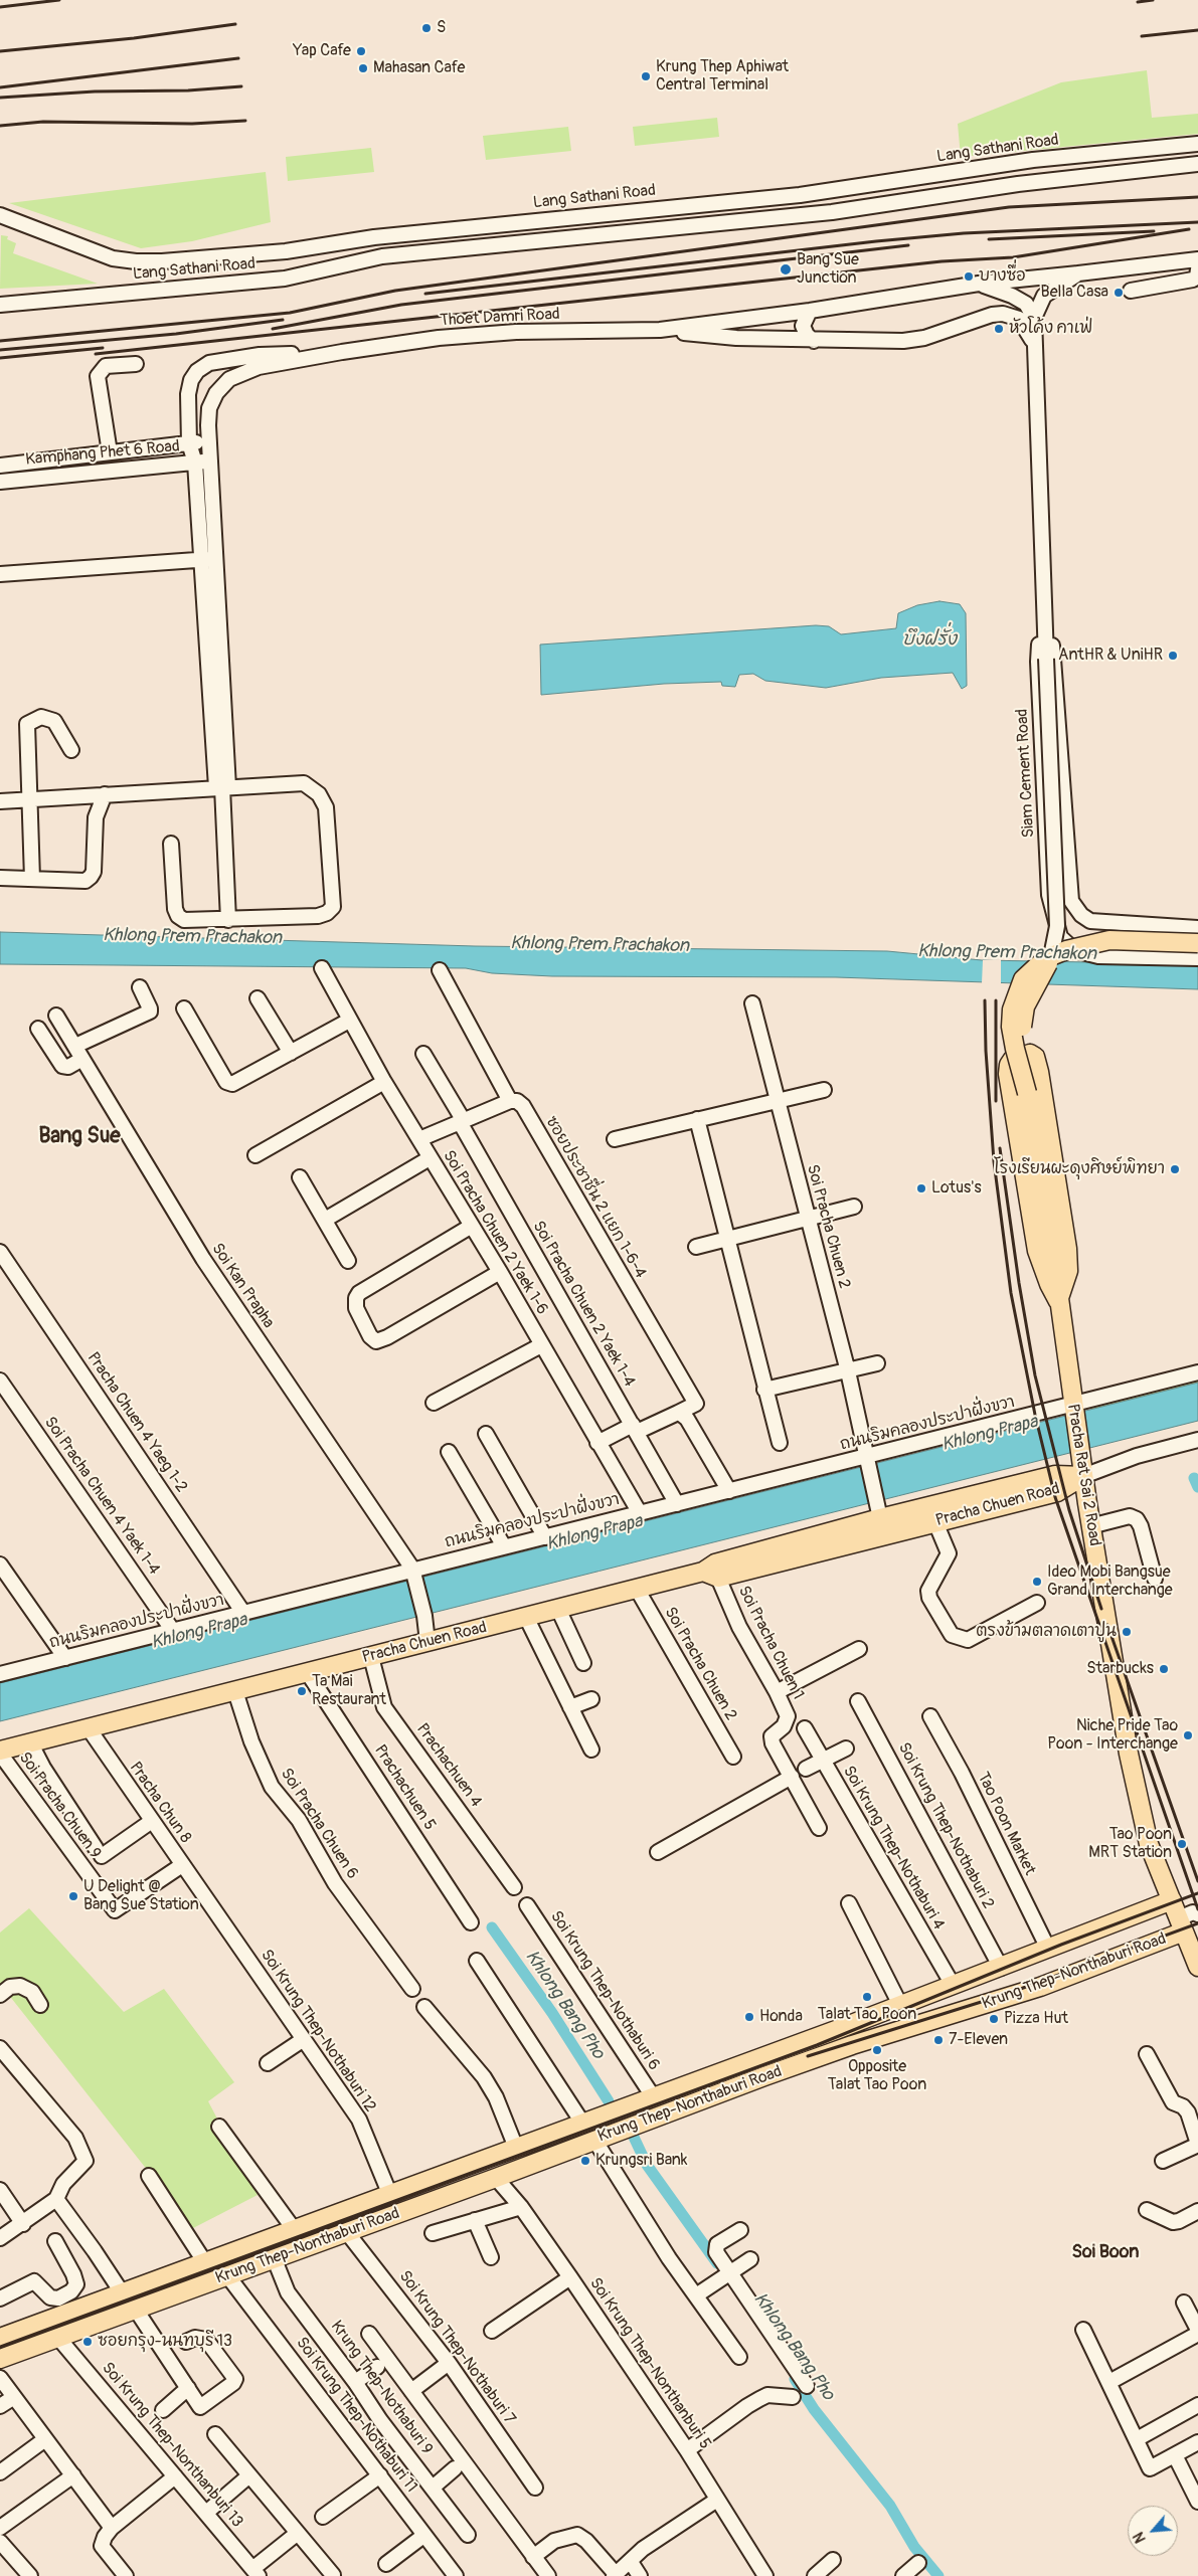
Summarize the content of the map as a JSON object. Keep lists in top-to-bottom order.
{
  "streets": {
    "main road": ["Pracha Rat Sai 2 Road", "Pracha Chuen Road", "Krung Thep-Nonthaburi Road"],
    "street": [
      "Lang Sathani Road",
      "Thoet Damri Road",
      "Kamphang Phet 6 Road",
      "Siam Cement Road",
      "ซอยประชาชื่น 2 แยก 1-6-4",
      "Soi Pracha Chuen 2",
      "Soi Pracha Chuen 2 Yaek 1-6",
      "Soi Kan Prapha",
      "Soi Pracha Chuen 2 Yaek 1-4",
      "Pracha Chuen 4 Yaeg 1-2",
      "ถนนริมคลองประปาฝั่งขวา",
      "Soi Pracha Chuen 4 Yaek 1-4",
      "Soi Pracha Chuen 1",
      "Prachachuen 4",
      "Prachachuen 5",
      "Pracha Chun 8",
      "Soi Pracha Chuen 9",
      "Soi Pracha Chuen 6",
      "Tao Poon Market",
      "Soi Krung Thep-Nothaburi 2",
      "Soi Krung Thep-Nothaburi 4",
      "Soi Krung Thep-Nothaburi 6",
      "Soi Krung Thep-Nothaburi 12",
      "Soi Krung Thep-Nothaburi 7",
      "Soi Krung Thep-Nonthanburi 5",
      "Krung Thep-Nothaburi 9",
      "Soi Krung Thep-Nothaburi 11",
      "Soi Krung Thep-Nonthanburi 13"
    ]
  },
  "crossings": [
    ["Thoet Damri Road", "Kamphang Phet 6 Road"],
    ["Thoet Damri Road", "Siam Cement Road"],
    ["Siam Cement Road", "Pracha Rat Sai 2 Road"],
    ["Soi Pracha Chuen 2", "ถนนริมคลองประปาฝั่งขวา"],
    ["Soi Pracha Chuen 2", "Pracha Chuen Road"],
    ["Soi Pracha Chuen 2 Yaek 1-6", "ถนนริมคลองประปาฝั่งขวา"],
    ["Soi Kan Prapha", "ถนนริมคลองประปาฝั่งขวา"],
    ["Soi Kan Prapha", "Pracha Chuen Road"],
    ["Soi Pracha Chuen 2 Yaek 1-4", "ถนนริมคลองประปาฝั่งขวา"],
    ["Pracha Chuen 4 Yaeg 1-2", "ถนนริมคลองประปาฝั่งขวา"],
    ["ถนนริมคลองประปาฝั่งขวา", "Pracha Rat Sai 2 Road"],
    ["ถนนริมคลองประปาฝั่งขวา", "Soi Pracha Chuen 4 Yaek 1-4"],
    ["Pracha Rat Sai 2 Road", "Pracha Chuen Road"],
    ["Pracha Rat Sai 2 Road", "Krung Thep-Nonthaburi Road"],
    ["Pracha Chuen Road", "Soi Pracha Chuen 1"],
    ["Pracha Chuen Road", "Prachachuen 4"],
    ["Pracha Chuen Road", "Prachachuen 5"],
    ["Pracha Chuen Road", "Pracha Chun 8"],
    ["Pracha Chuen Road", "Soi Pracha Chuen 9"],
    ["Pracha Chuen Road", "Soi Pracha Chuen 6"],
    ["Pracha Chun 8", "Soi Pracha Chuen 9"],
    ["Pracha Chun 8", "Soi Krung Thep-Nothaburi 12"],
    ["Tao Poon Market", "Krung Thep-Nonthaburi Road"],
    ["Soi Krung Thep-Nothaburi 2", "Krung Thep-Nonthaburi Road"],
    ["Soi Krung Thep-Nothaburi 4", "Krung Thep-Nonthaburi Road"],
    ["Krung Thep-Nonthaburi Road", "Soi Krung Thep-Nothaburi 6"],
    ["Krung Thep-Nonthaburi Road", "Soi Krung Thep-Nothaburi 12"],
    ["Krung Thep-Nonthaburi Road", "Soi Krung Thep-Nothaburi 7"],
    ["Krung Thep-Nonthaburi Road", "Soi Krung Thep-Nonthanburi 5"],
    ["Krung Thep-Nonthaburi Road", "Krung Thep-Nothaburi 9"],
    ["Krung Thep-Nonthaburi Road", "Soi Krung Thep-Nothaburi 11"],
    ["Krung Thep-Nonthaburi Road", "Soi Krung Thep-Nonthanburi 13"]
  ],
  "districts": ["Bang Sue", "Soi Boon"],
  "water": [
    "บึงฝรั่ง",
    "Khlong Prem Prachakon",
    "Khlong Prapa",
    "Khlong Bang Pho"
  ],
  "places": [
    "S",
    "Yap Cafe",
    "Mahasan Cafe",
    "Krung Thep Aphiwat Central Terminal",
    "Bang Sue Junction",
    "บางซื่อ",
    "Bella Casa",
    "หัวโค้ง คาเฟ่",
    "AntHR & UniHR",
    "โรงเรียนผะดุงศิษย์พิทยา",
    "Lotus's",
    "Ideo Mobi Bangsue Grand Interchange",
    "ตรงข้ามตลาดเตาปูน",
    "Starbucks",
    "Ta Mai Restaurant",
    "Niche Pride Tao Poon - Interchange",
    "Tao Poon MRT Station",
    "U Delight @ Bang Sue Station",
    "Talat Tao Poon",
    "Honda",
    "Pizza Hut",
    "7-Eleven",
    "Opposite Talat Tao Poon",
    "Krungsri Bank",
    "ซอยกรุง-นนทบุรี 13"
  ],
  "north": "bottom left"
}
